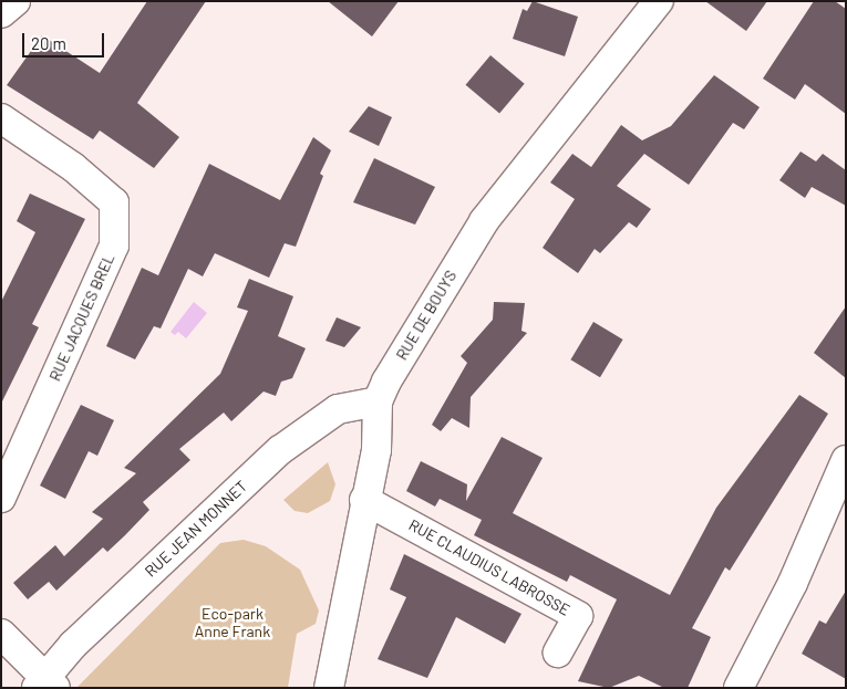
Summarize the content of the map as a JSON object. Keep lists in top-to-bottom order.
{
  "streets": {
    "street": [
      "RUE DE BOUYS",
      "RUE JACQUES BREL",
      "RUE JEAN MONNET",
      "RUE CLAUDIUS LABROSSE"
    ]
  },
  "crossings": [
    ["RUE DE BOUYS", "RUE JEAN MONNET"],
    ["RUE DE BOUYS", "RUE CLAUDIUS LABROSSE"]
  ],
  "parks": ["Eco-park Anne Frank"],
  "scale_bar": "20 m"
}
